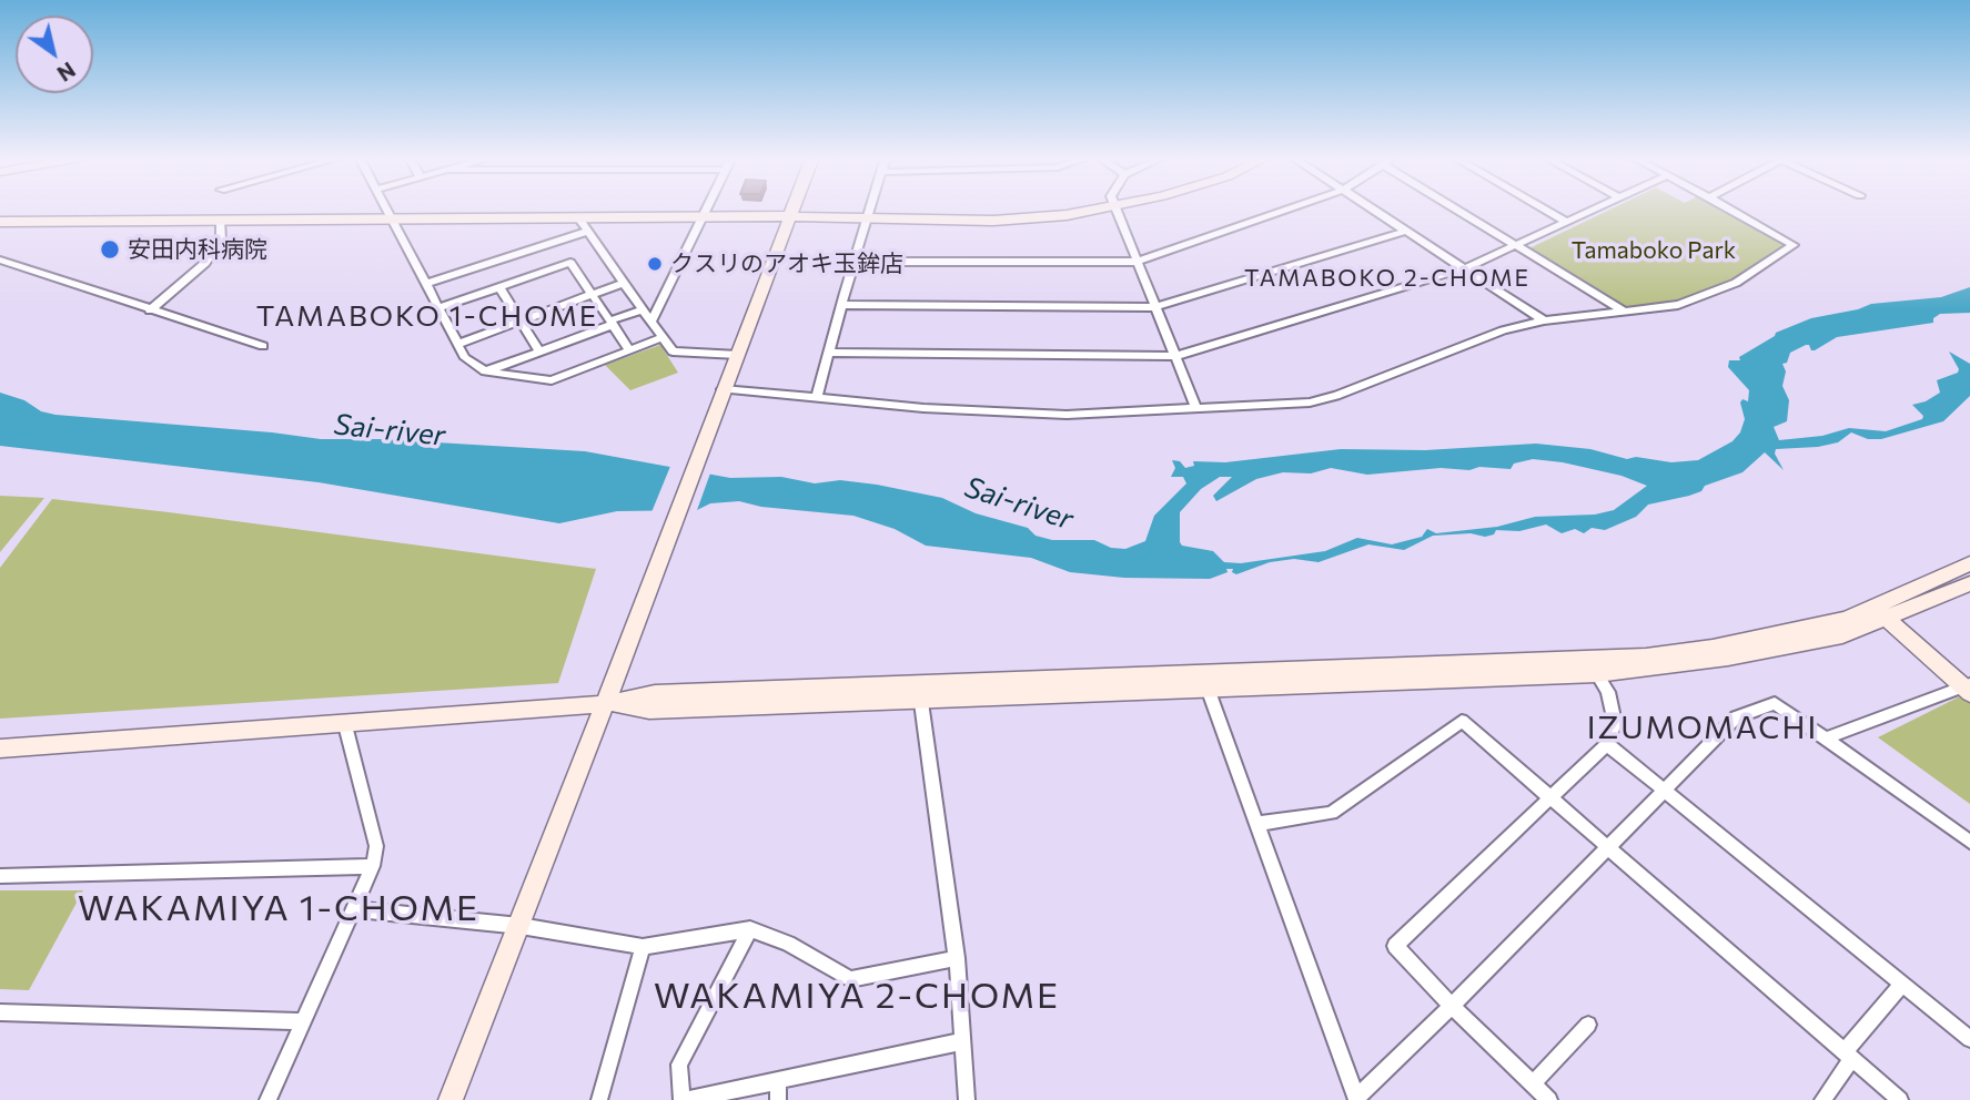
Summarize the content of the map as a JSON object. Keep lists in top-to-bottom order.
{
  "districts": [
    "TAMABOKO 2-CHOME",
    "TAMABOKO 1-CHOME",
    "IZUMOMACHI",
    "WAKAMIYA 1-CHOME",
    "WAKAMIYA 2-CHOME"
  ],
  "water": ["Sai-river"],
  "parks": ["Tamaboko Park"],
  "places": ["安田内科病院", "クスリのアオキ玉鉾店"],
  "north": "bottom right"
}
